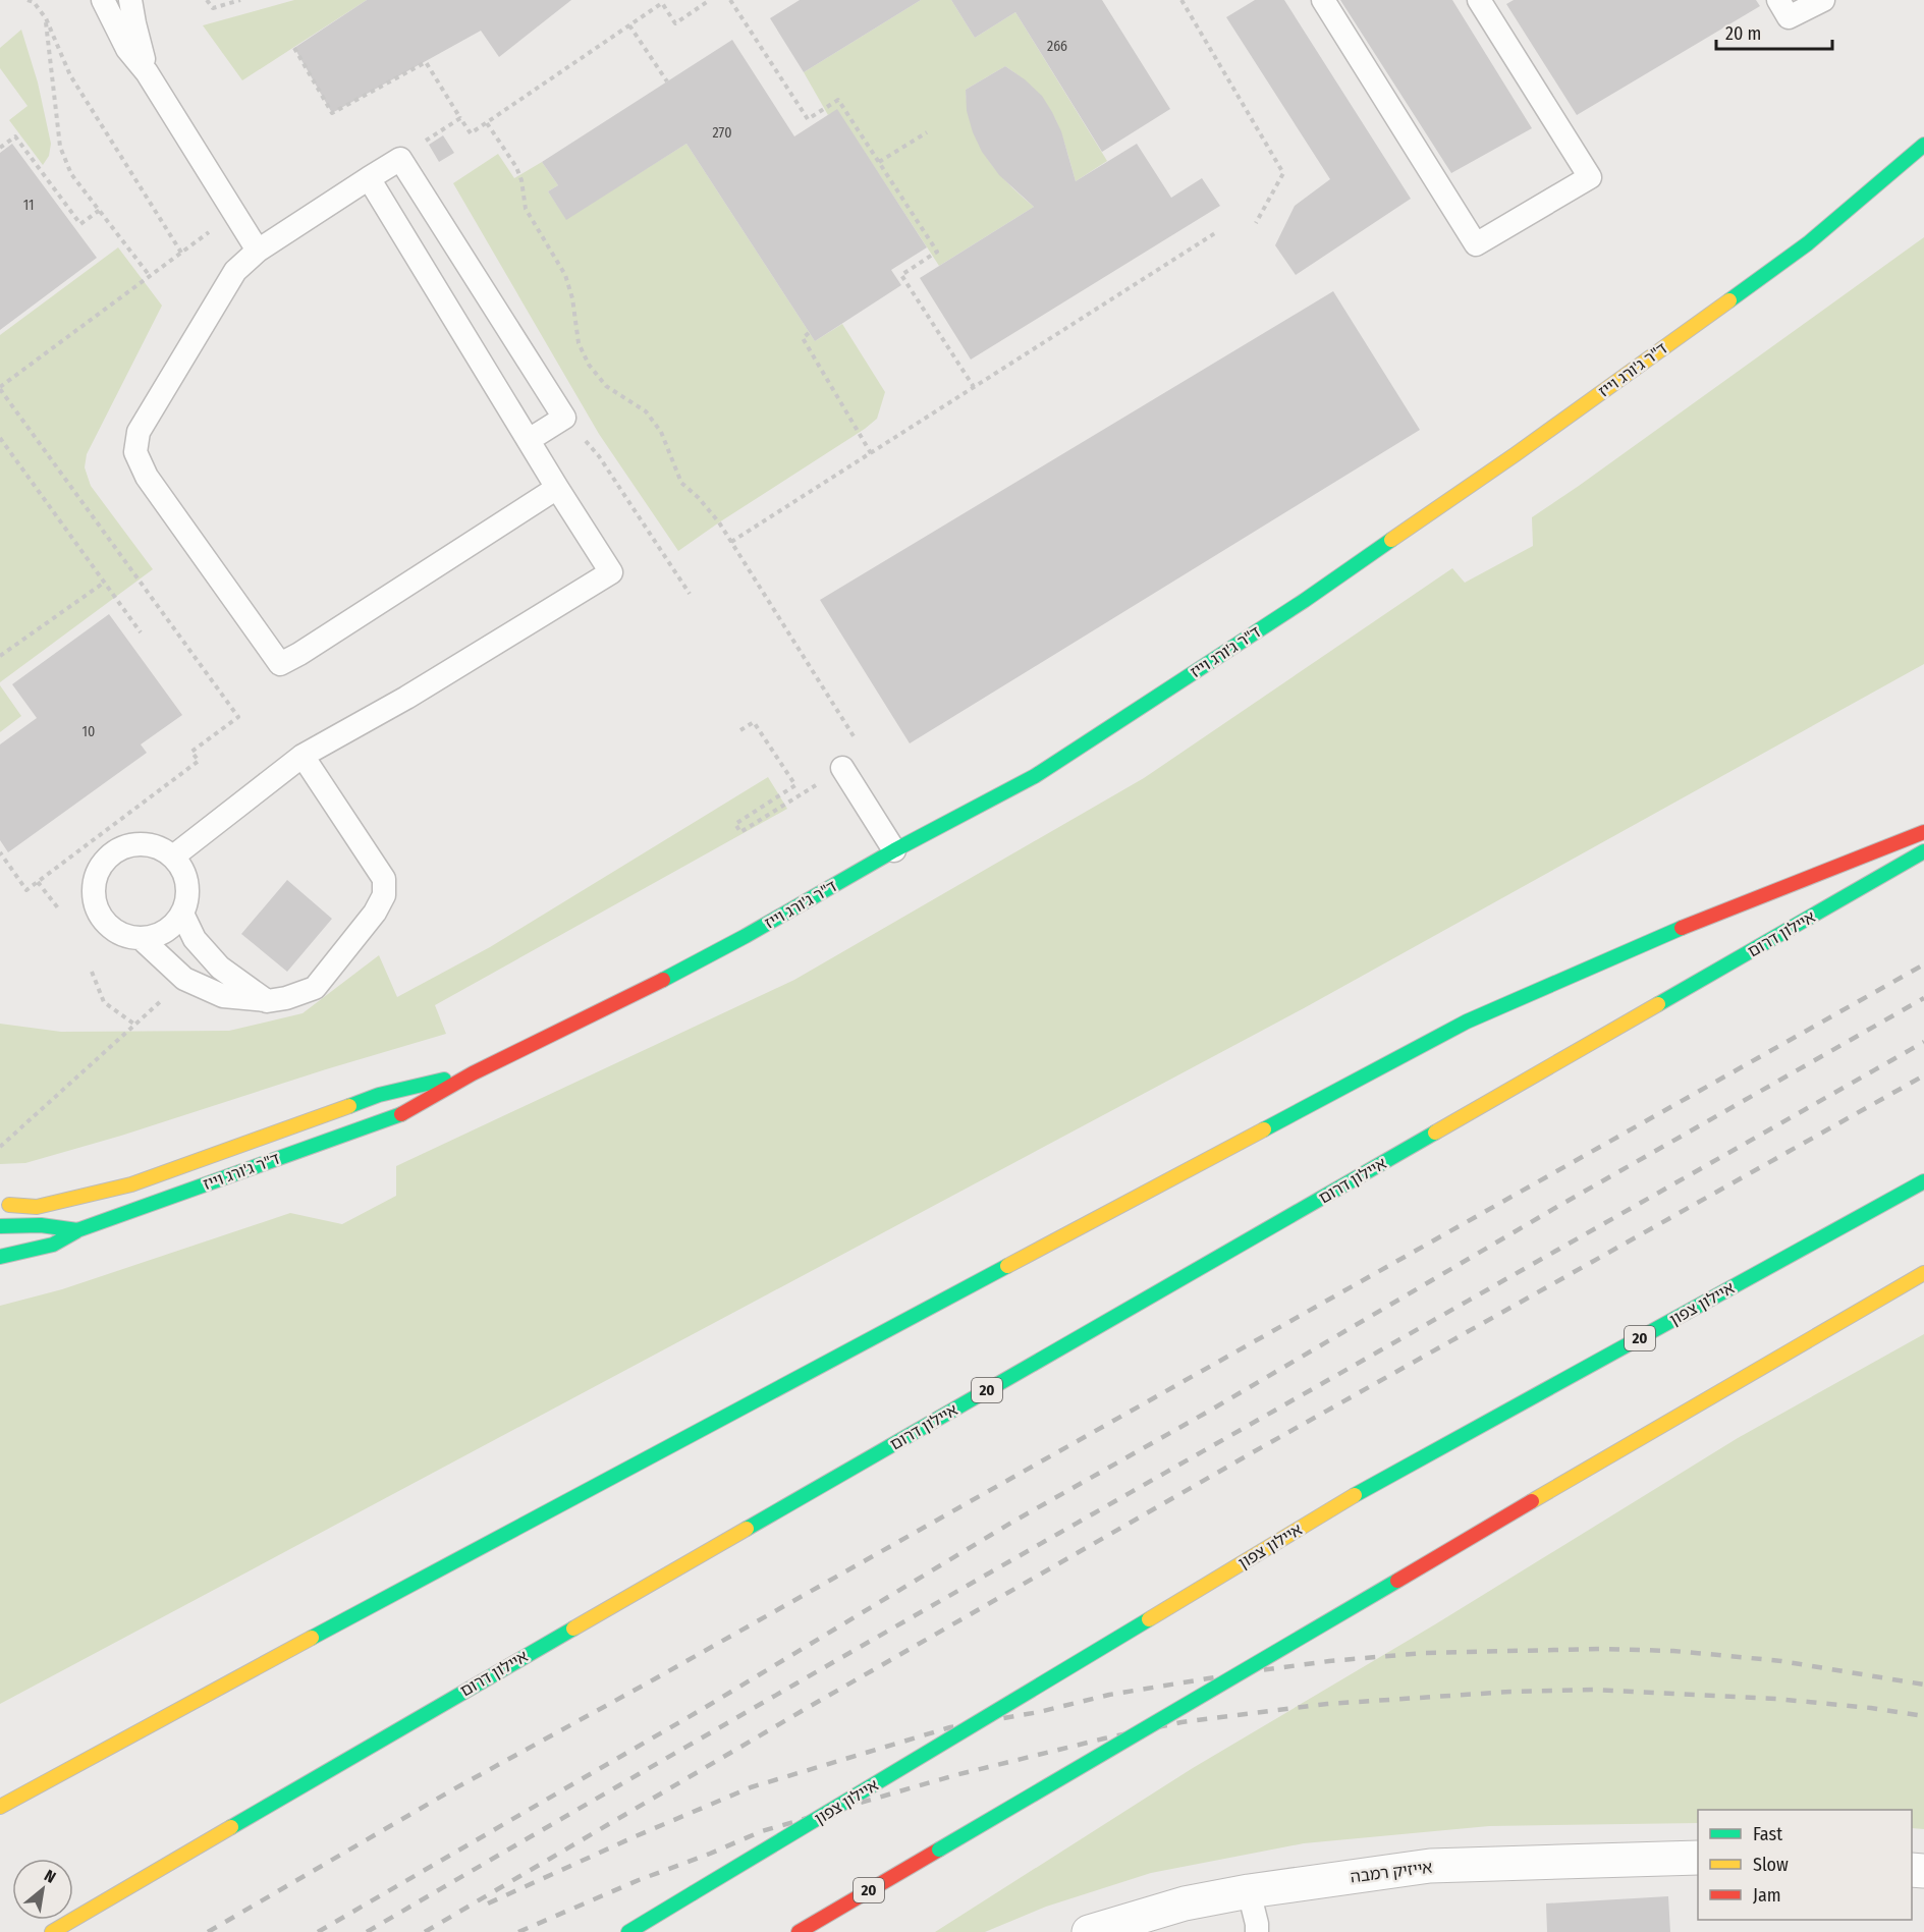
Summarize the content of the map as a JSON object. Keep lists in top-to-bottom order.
{
  "streets": {
    "main road": [
      "ד\"ר ג'ורג וייז",
      "איילון דרום",
      "איילון צפון",
      "20"
    ],
    "street": ["אייזיק רמבה"]
  },
  "house_numbers": [
    "266",
    "270",
    "11",
    "10"
  ],
  "legend": ["Fast", "Slow", "Jam"],
  "scale_bar": "20 m",
  "north": "top right"
}
